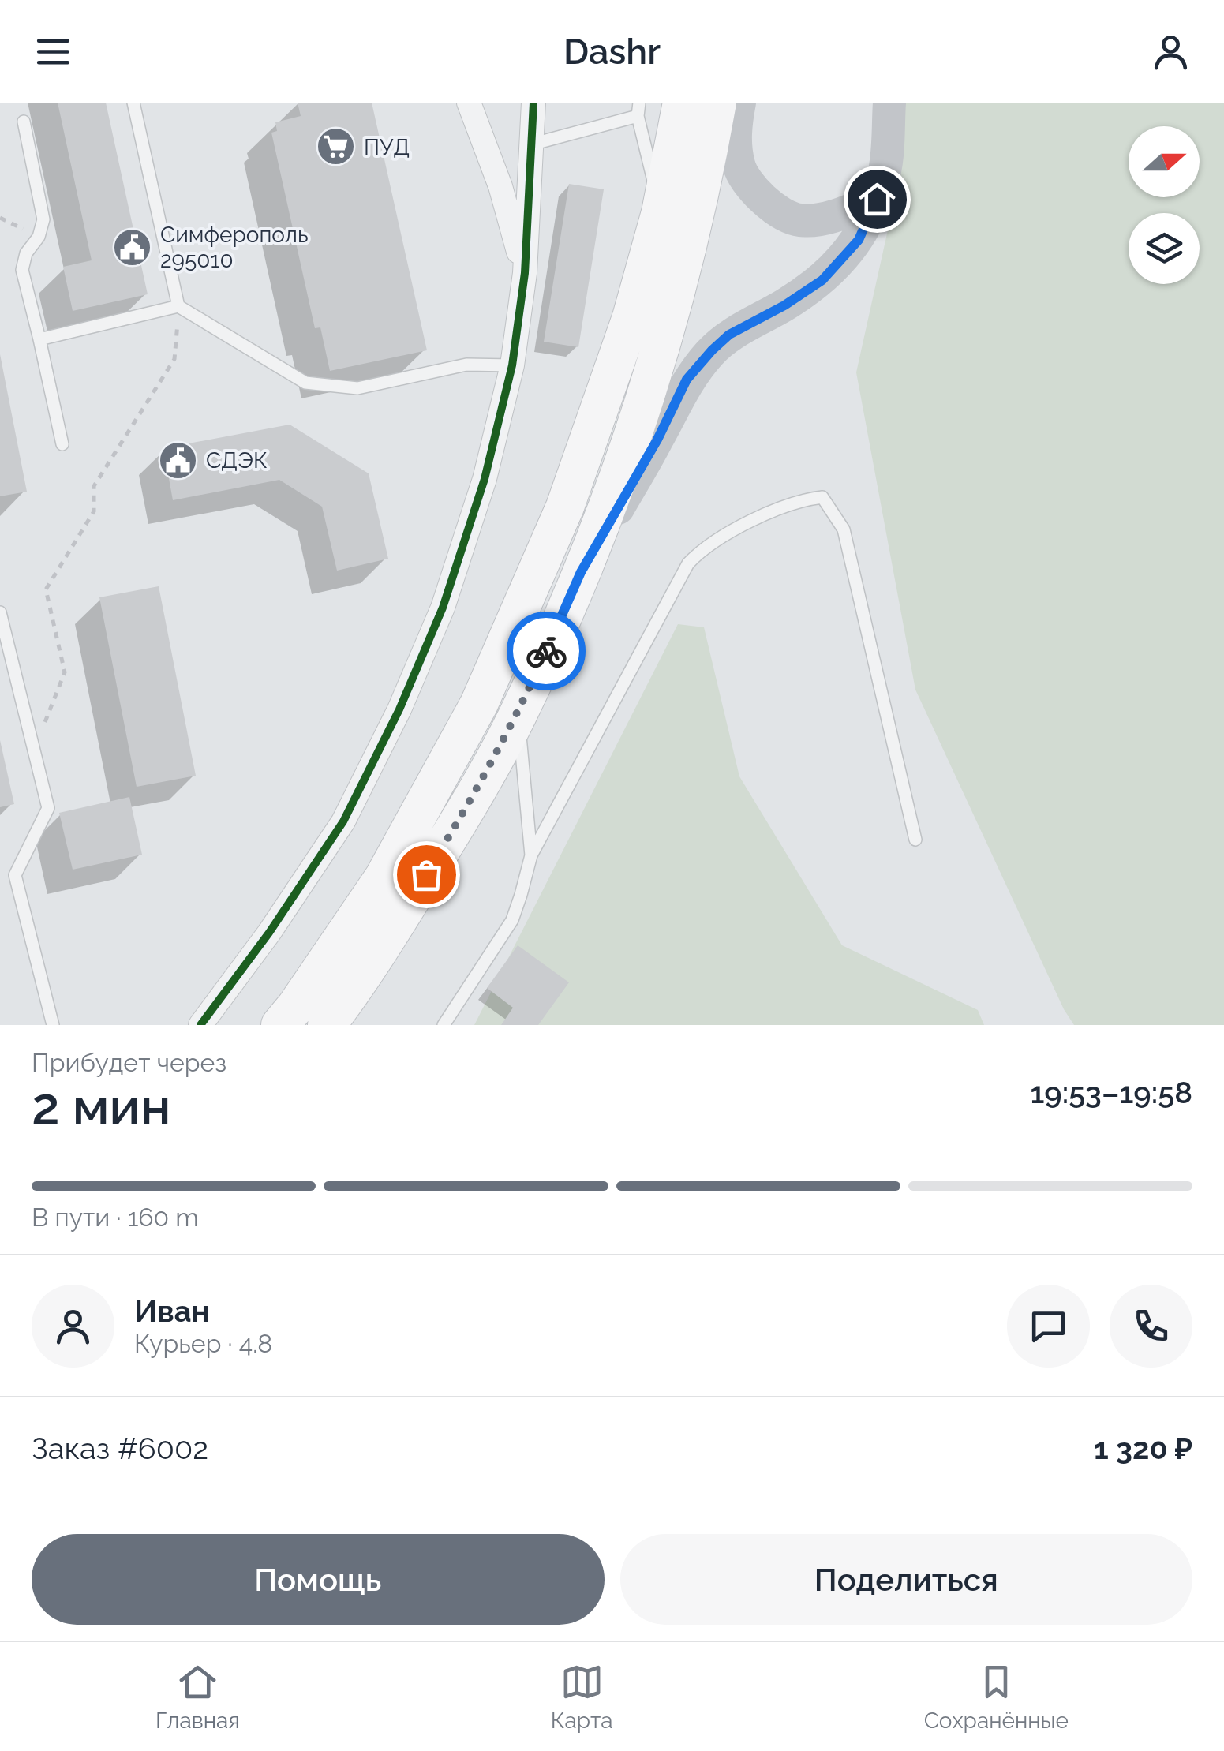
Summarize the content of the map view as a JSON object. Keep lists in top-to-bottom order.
{
  "places": {
    "supermarket": ["ПУД"],
    "public building": ["Симферополь 295010", "СДЭК"]
  },
  "north": "right",
  "page": {
    "header": "Dashr",
    "heading": ["2 мин", "Прибудет через", "19:53–19:58"],
    "panel": [
      "Иван",
      "Курьер · 4.8",
      "Заказ #6002",
      "1 320 ₽"
    ],
    "bar": "В пути · 160 m",
    "buttons": ["Помощь", "Поделиться"],
    "tabs": ["Главная", "Карта", "Сохранённые"]
  }
}
